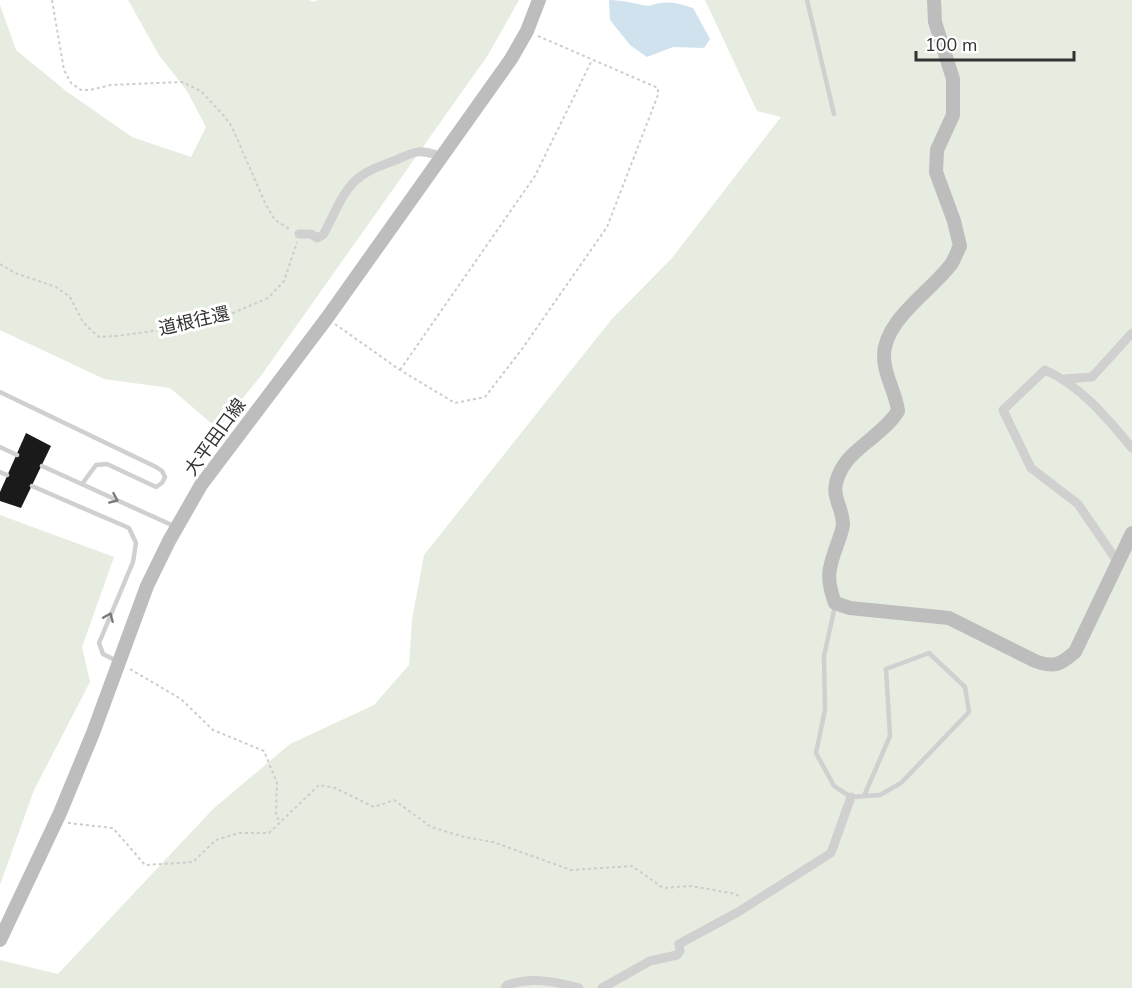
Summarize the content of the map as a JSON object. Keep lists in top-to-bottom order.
{
  "streets": {
    "street": ["大平田口線"],
    "path": ["道根往還"]
  },
  "scale_bar": "100 m"
}
